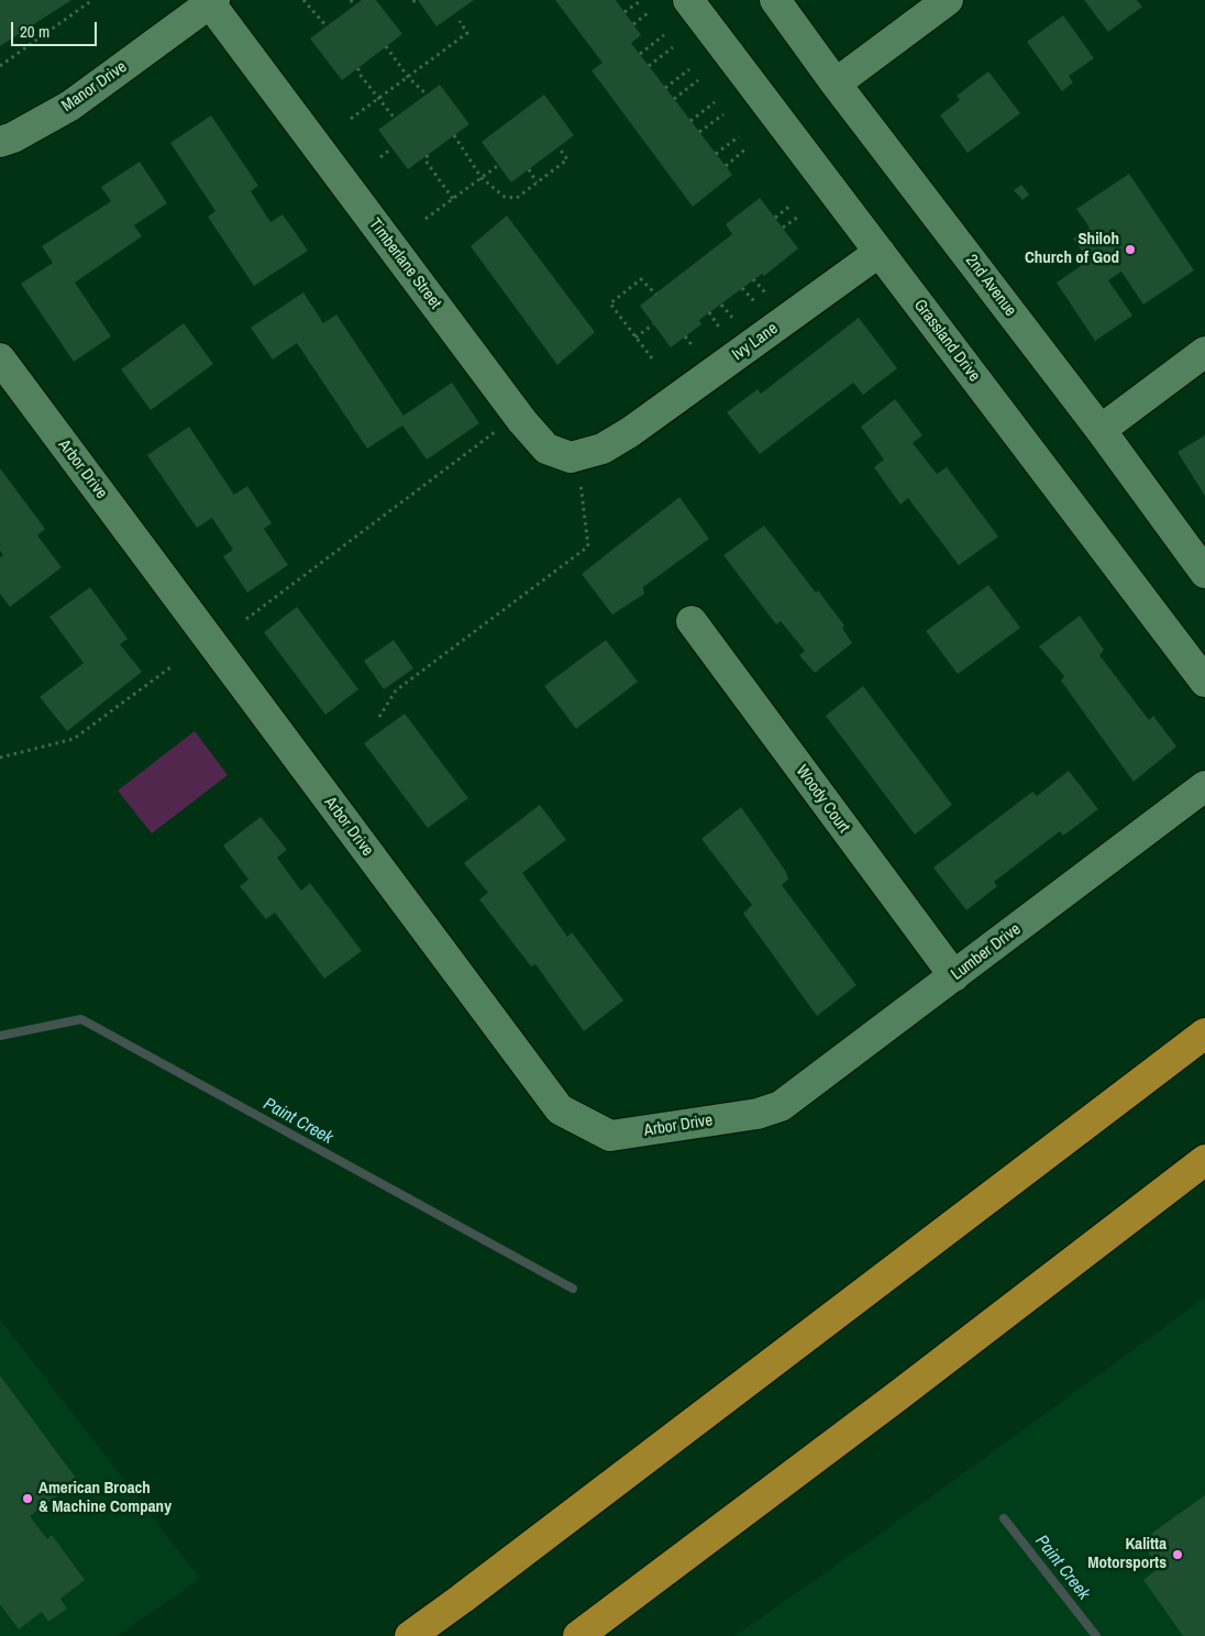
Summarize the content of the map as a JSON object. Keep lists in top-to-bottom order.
{
  "streets": {
    "street": [
      "Manor Drive",
      "Timberlane Street",
      "2nd Avenue",
      "Grassland Drive",
      "Ivy Lane",
      "Arbor Drive",
      "Woody Court",
      "Lumber Drive"
    ]
  },
  "crossings": [
    ["Manor Drive", "Timberlane Street"],
    ["Timberlane Street", "Ivy Lane"],
    ["Grassland Drive", "Ivy Lane"],
    ["Arbor Drive", "Lumber Drive"],
    ["Woody Court", "Lumber Drive"]
  ],
  "water": ["Paint Creek"],
  "places": ["Shiloh Church of God", "American Broach & Machine Company", "Kalitta Motorsports"],
  "scale_bar": "20 m"
}
